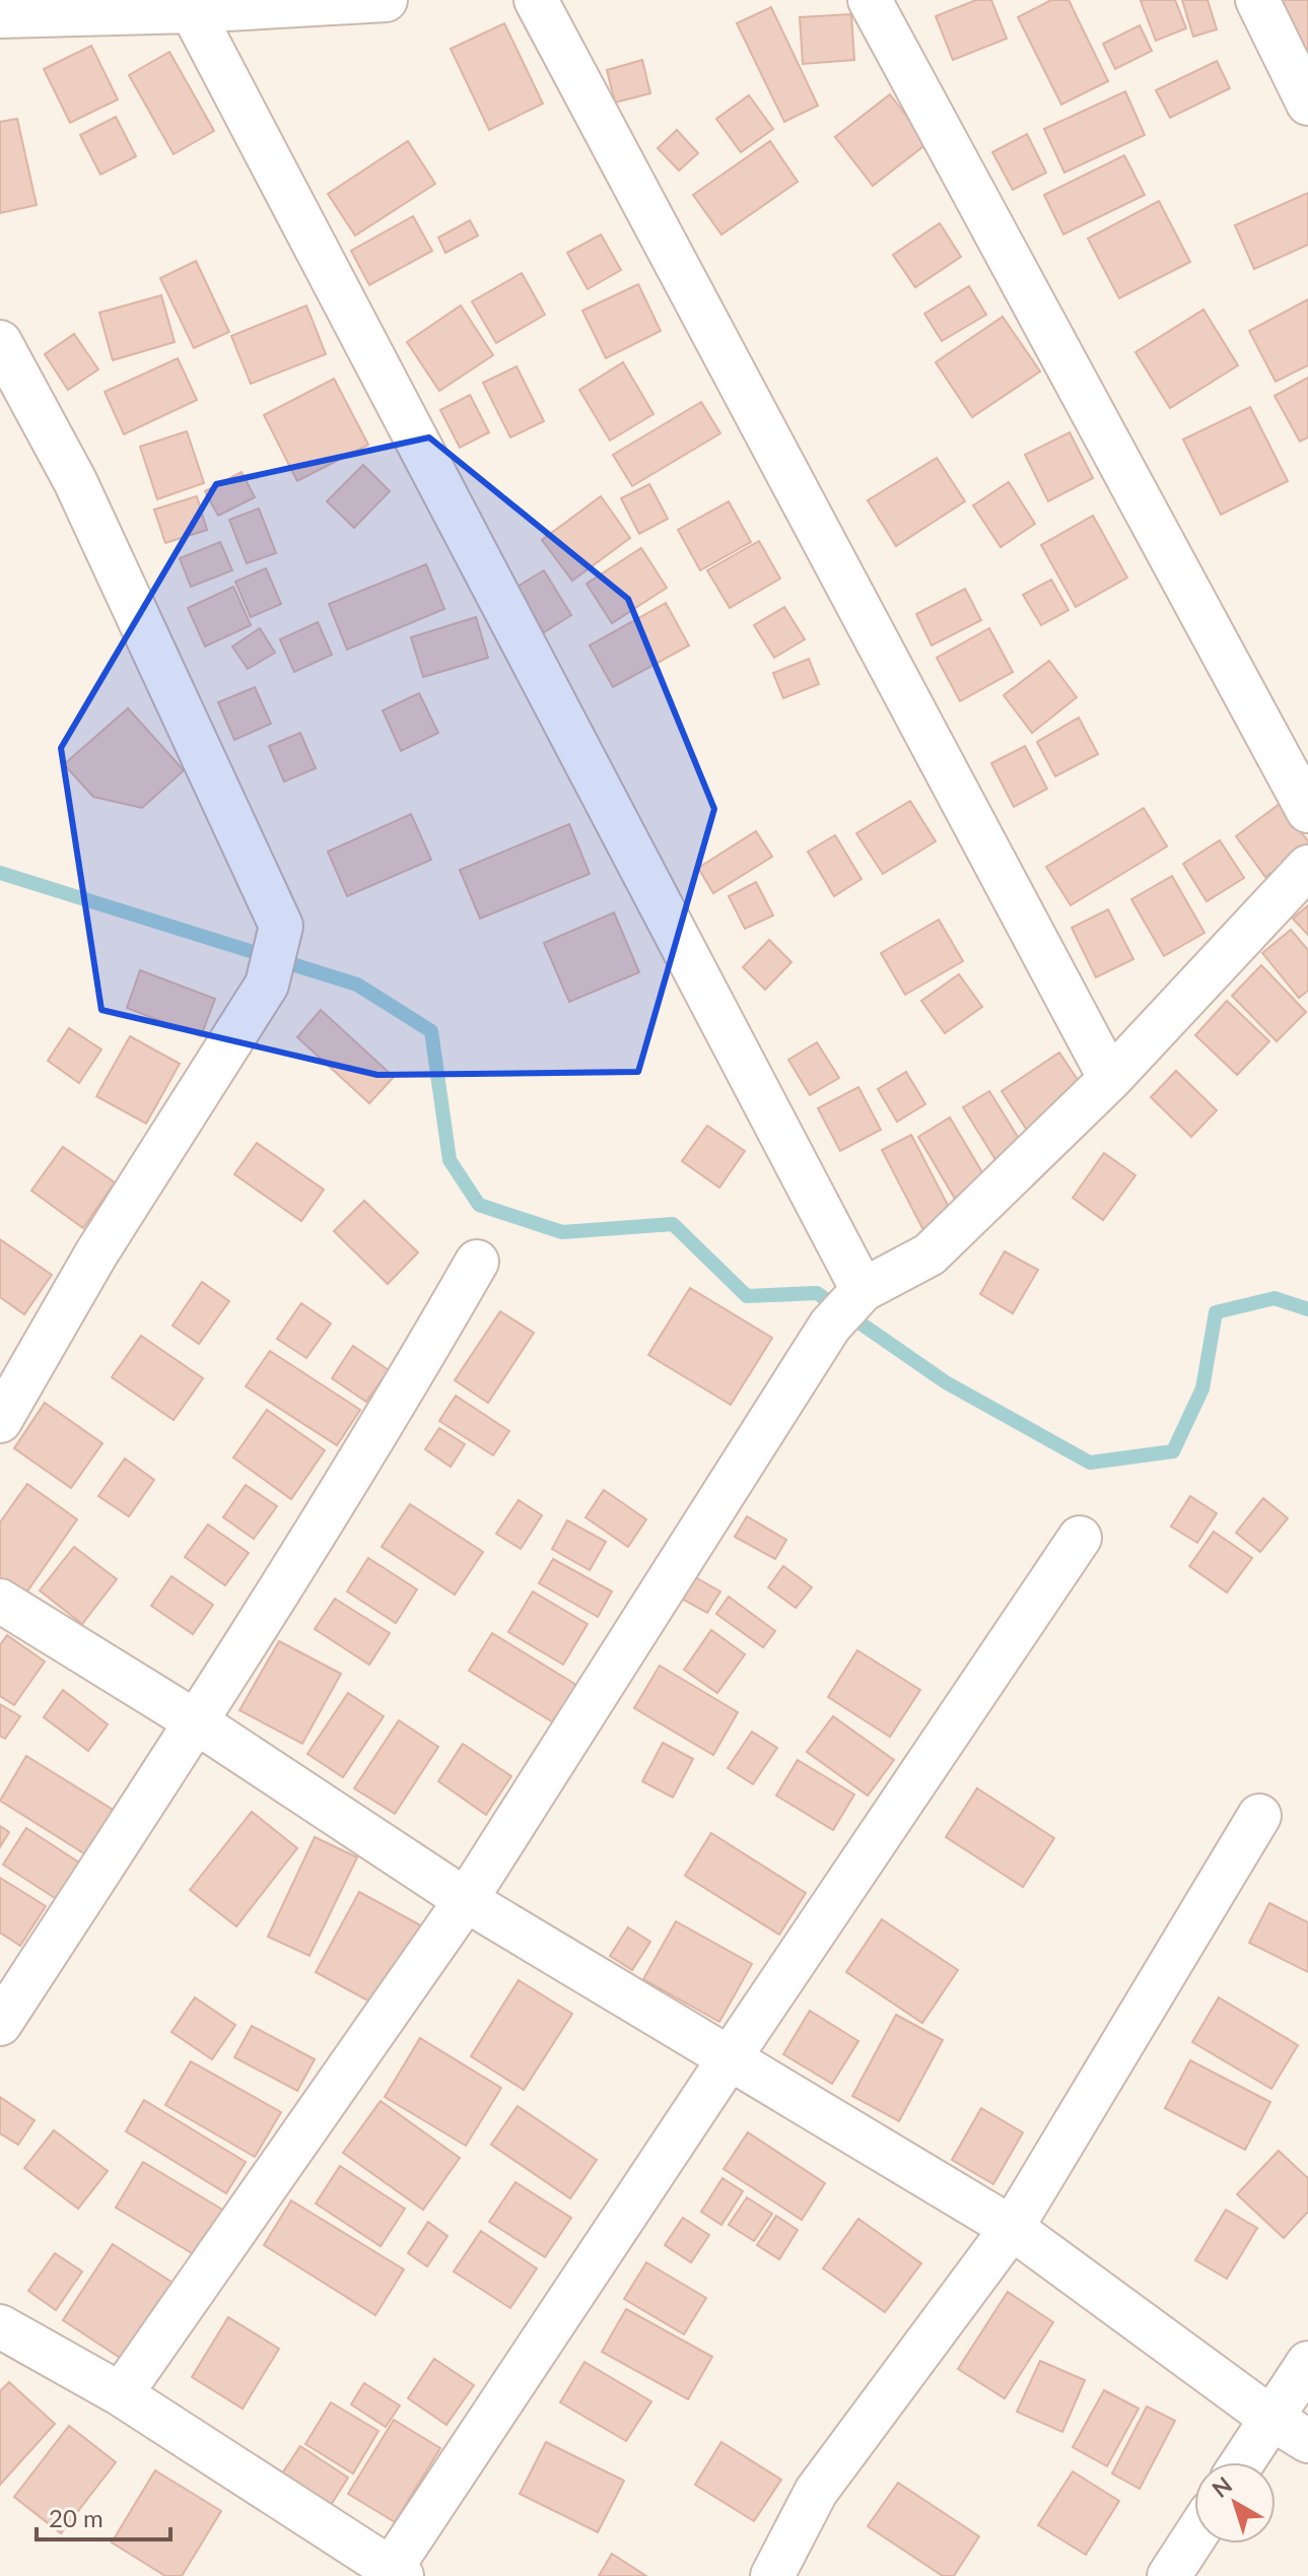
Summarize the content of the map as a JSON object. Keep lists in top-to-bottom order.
{
  "scale_bar": "20 m",
  "north": "top left"
}
